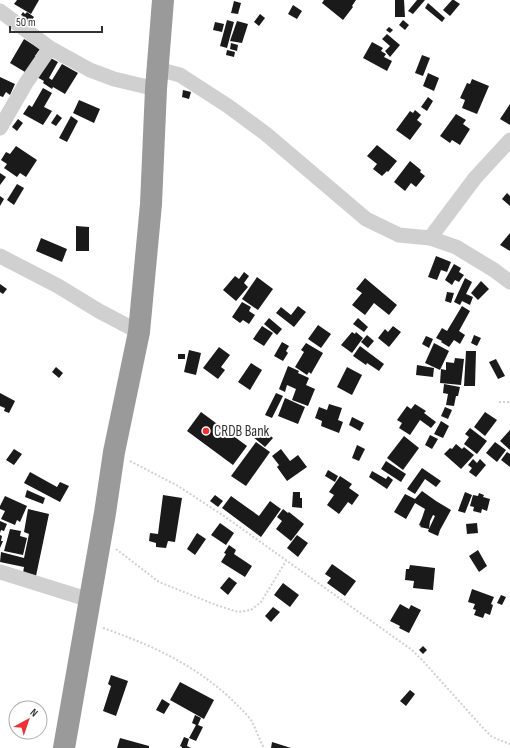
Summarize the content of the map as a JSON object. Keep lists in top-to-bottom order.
{
  "places": ["CRDB Bank"],
  "scale_bar": "50 m",
  "north": "top right"
}
